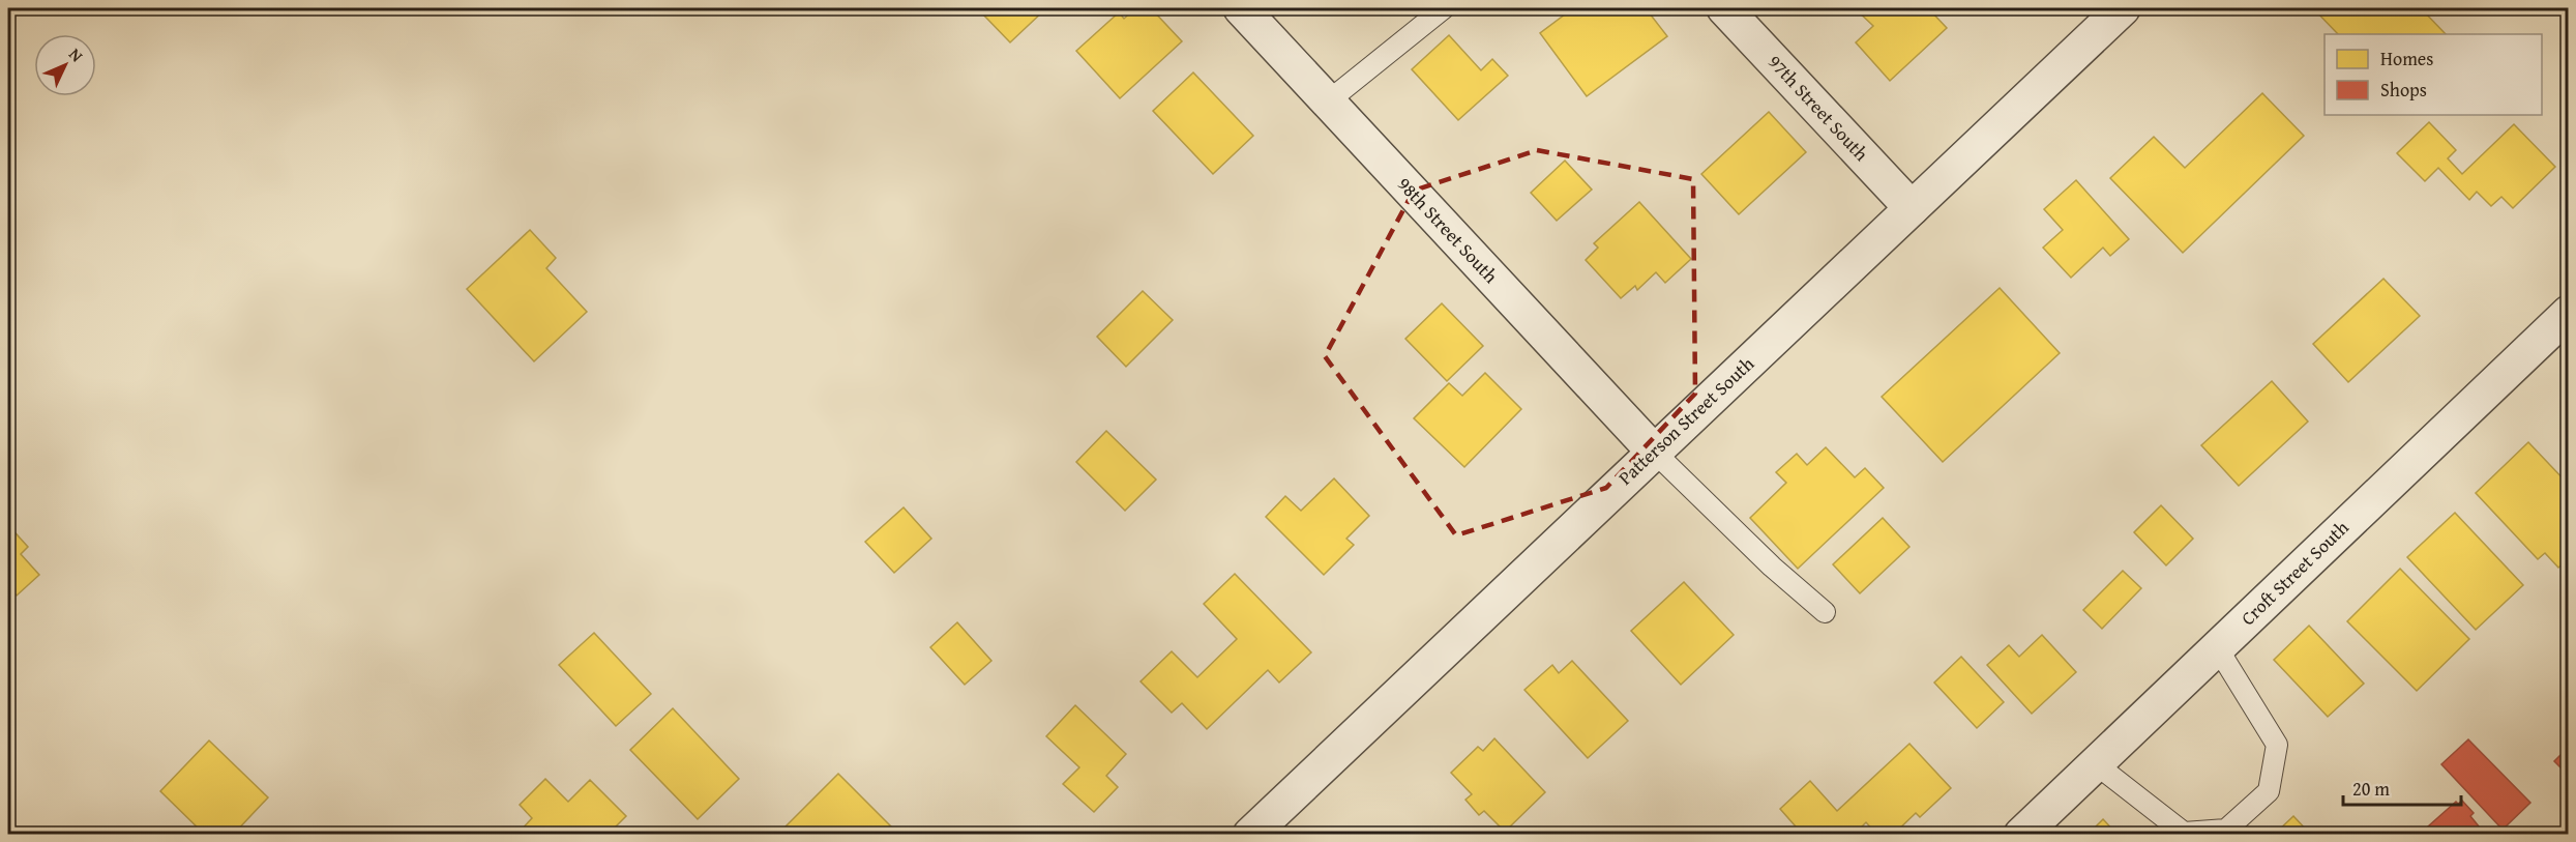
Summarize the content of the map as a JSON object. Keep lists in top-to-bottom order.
{
  "streets": {
    "street": [
      "97th Street South",
      "98th Street South",
      "Patterson Street South",
      "Croft Street South"
    ]
  },
  "crossings": [
    ["97th Street South", "Patterson Street South"],
    ["98th Street South", "Patterson Street South"]
  ],
  "legend": ["Homes", "Shops"],
  "scale_bar": "20 m",
  "north": "top right"
}
